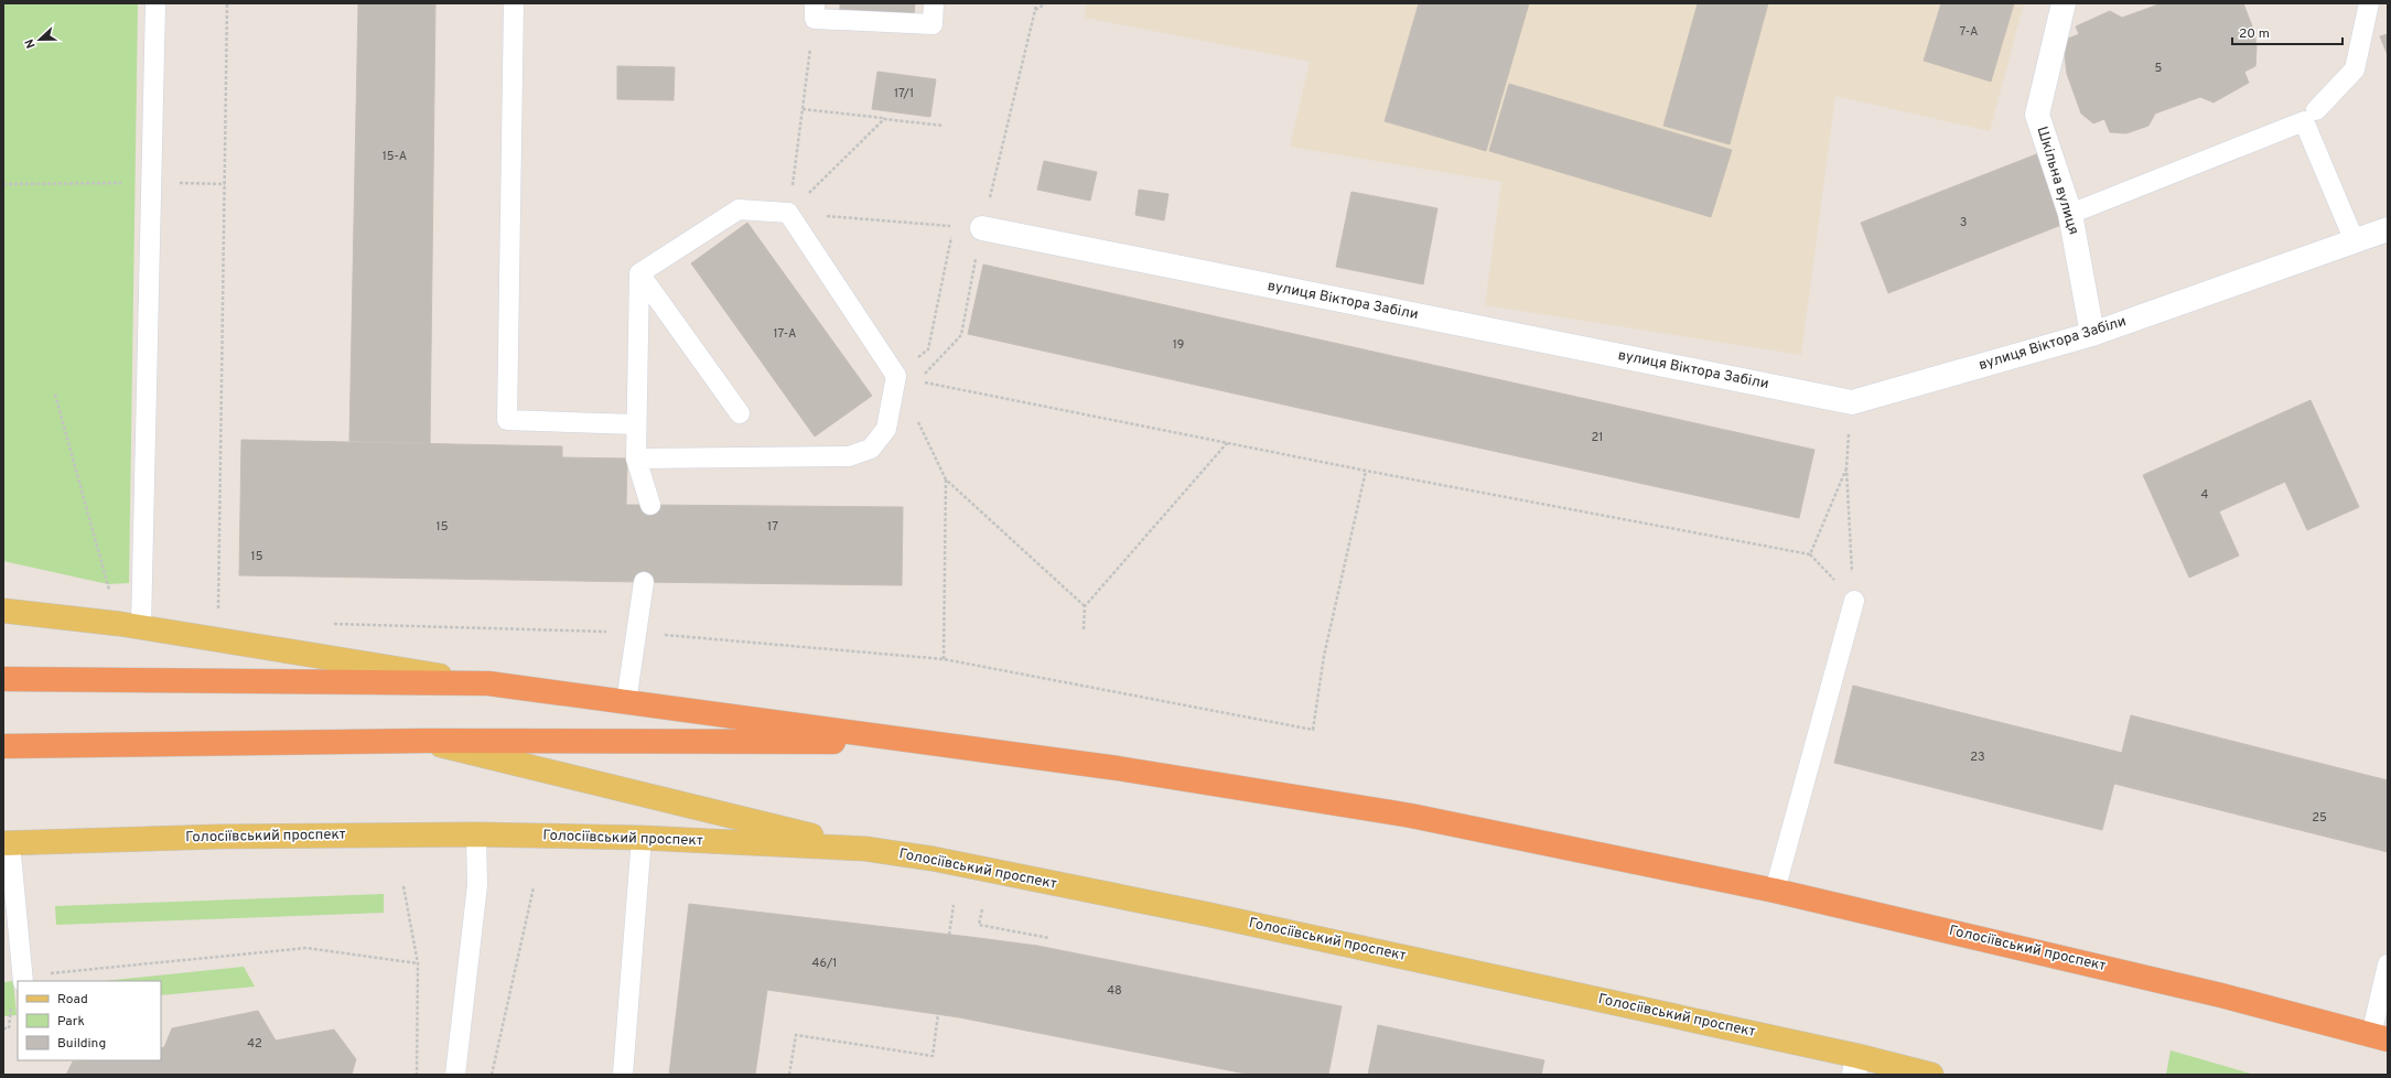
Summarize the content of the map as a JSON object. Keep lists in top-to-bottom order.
{
  "streets": {
    "highway": ["Голосіївський проспект"],
    "street": ["Шкільна вулиця", "вулиця Віктора Забіли"]
  },
  "crossings": [
    ["Шкільна вулиця", "вулиця Віктора Забіли"]
  ],
  "house_numbers": [
    "7-А",
    "5",
    "17/1",
    "15-А",
    "3",
    "17-А",
    "19",
    "21",
    "4",
    "15",
    "17",
    "15",
    "23",
    "25",
    "46/1",
    "48",
    "42"
  ],
  "legend": ["Road", "Park", "Building"],
  "scale_bar": "20 m",
  "north": "left"
}
